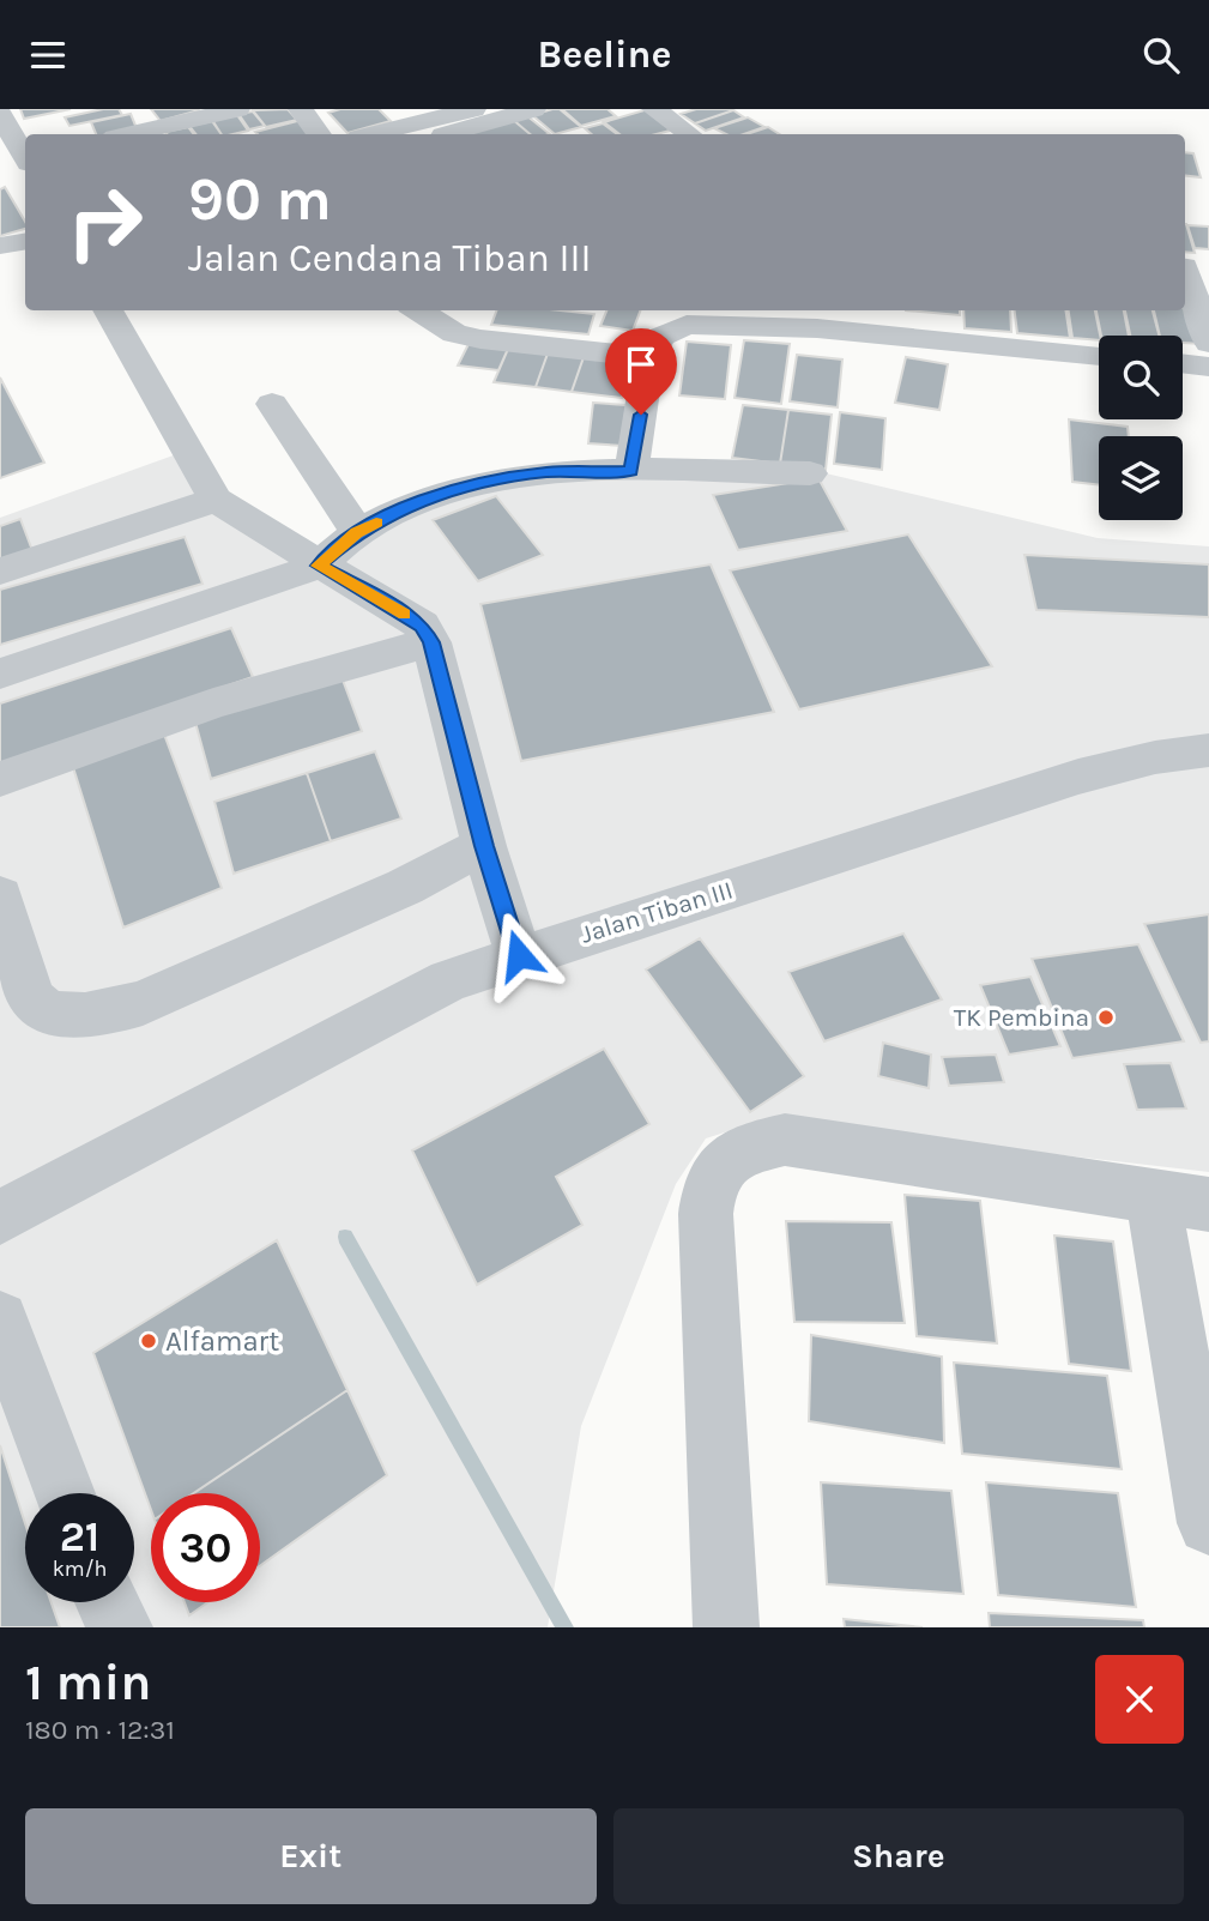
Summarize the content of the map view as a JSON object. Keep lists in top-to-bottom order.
{
  "streets": {
    "street": ["Jalan Tiban III"]
  },
  "places": ["TK Pembina", "Alfamart"],
  "page": {
    "header": "Beeline",
    "turn": ["90 m", "Jalan Cendana Tiban III"],
    "speed": "21 km/h",
    "limit": "30",
    "heading": ["1 min", "180 m · 12:31"],
    "buttons": ["Exit", "Share"]
  }
}
